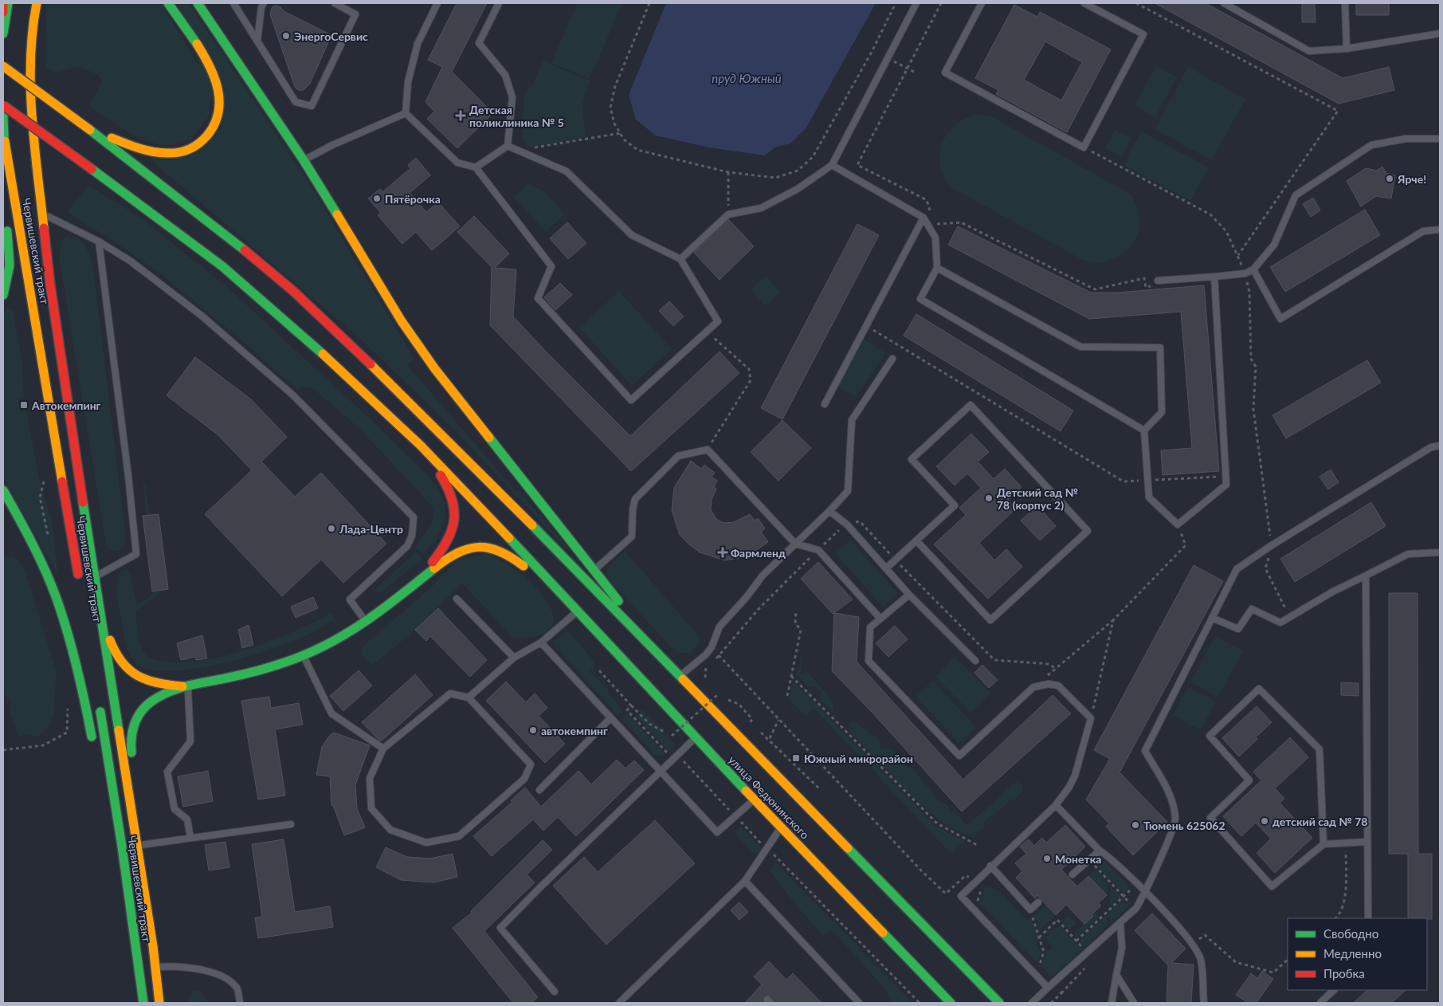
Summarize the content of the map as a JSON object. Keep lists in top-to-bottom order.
{
  "streets": {
    "main road": ["Червишевский тракт", "улица Федюнинского"]
  },
  "water": ["пруд Южный"],
  "places": {
    "other": [
      "ЭнергоСервис",
      "Ярче!",
      "Пятёрочка",
      "Детский сад № 78 (корпус 2)",
      "Лада-Центр",
      "автокемпинг",
      "детский сад № 78",
      "Тюмень 625062",
      "Монетка"
    ],
    "health": ["Детская поликлиника № 5", "Фармленд"],
    "transit": ["Автокемпинг", "Южный микрорайон"]
  },
  "legend": ["Свободно", "Медленно", "Пробка"]
}
